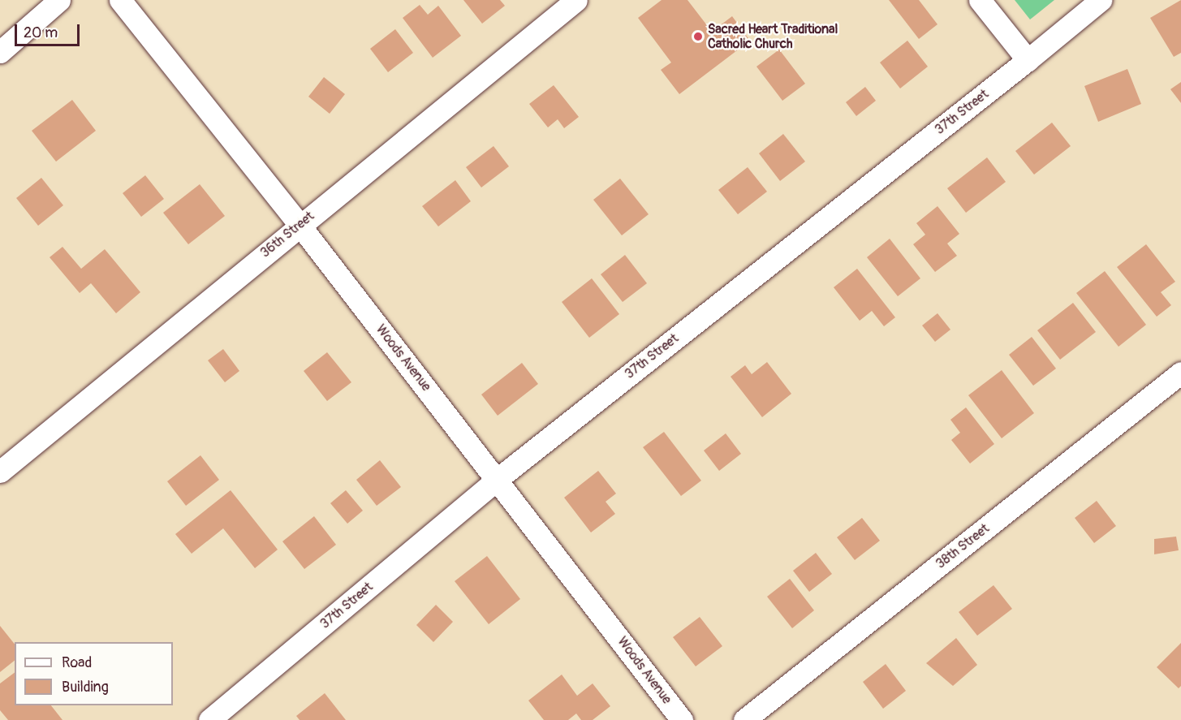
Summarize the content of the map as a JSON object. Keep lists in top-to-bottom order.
{
  "streets": {
    "street": [
      "37th Street",
      "36th Street",
      "Woods Avenue",
      "38th Street"
    ]
  },
  "crossings": [
    ["37th Street", "Woods Avenue"],
    ["36th Street", "Woods Avenue"]
  ],
  "places": ["Sacred Heart Traditional Catholic Church"],
  "legend": ["Road", "Building"],
  "scale_bar": "20 m"
}
